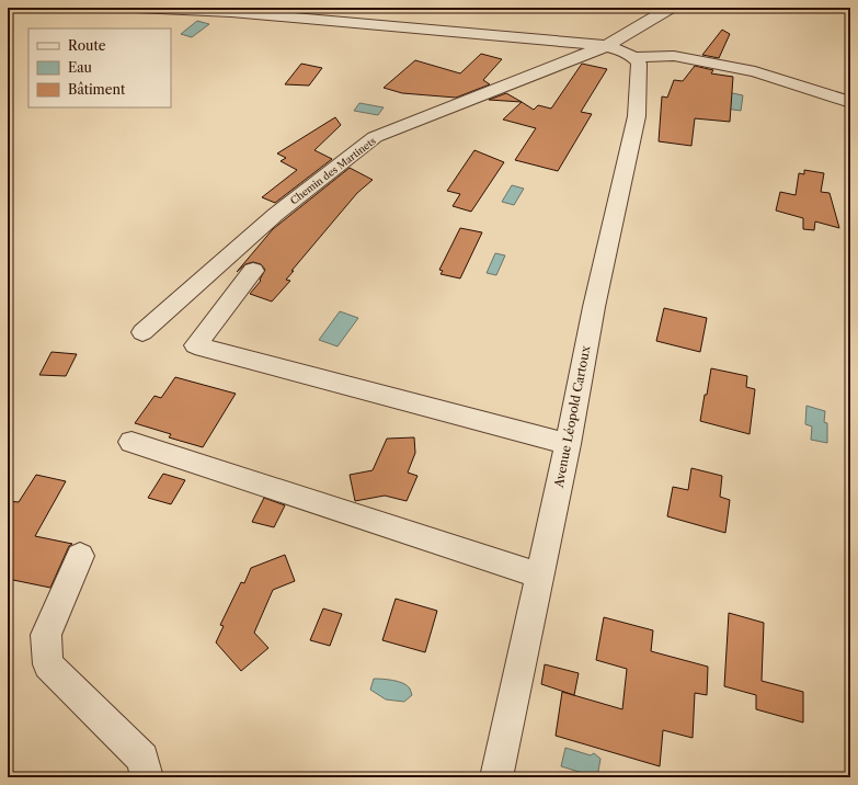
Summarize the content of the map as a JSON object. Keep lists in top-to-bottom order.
{
  "streets": {
    "street": ["Chemin des Martinets", "Avenue Léopold Cartoux"]
  },
  "legend": ["Route", "Eau", "Bâtiment"]
}
